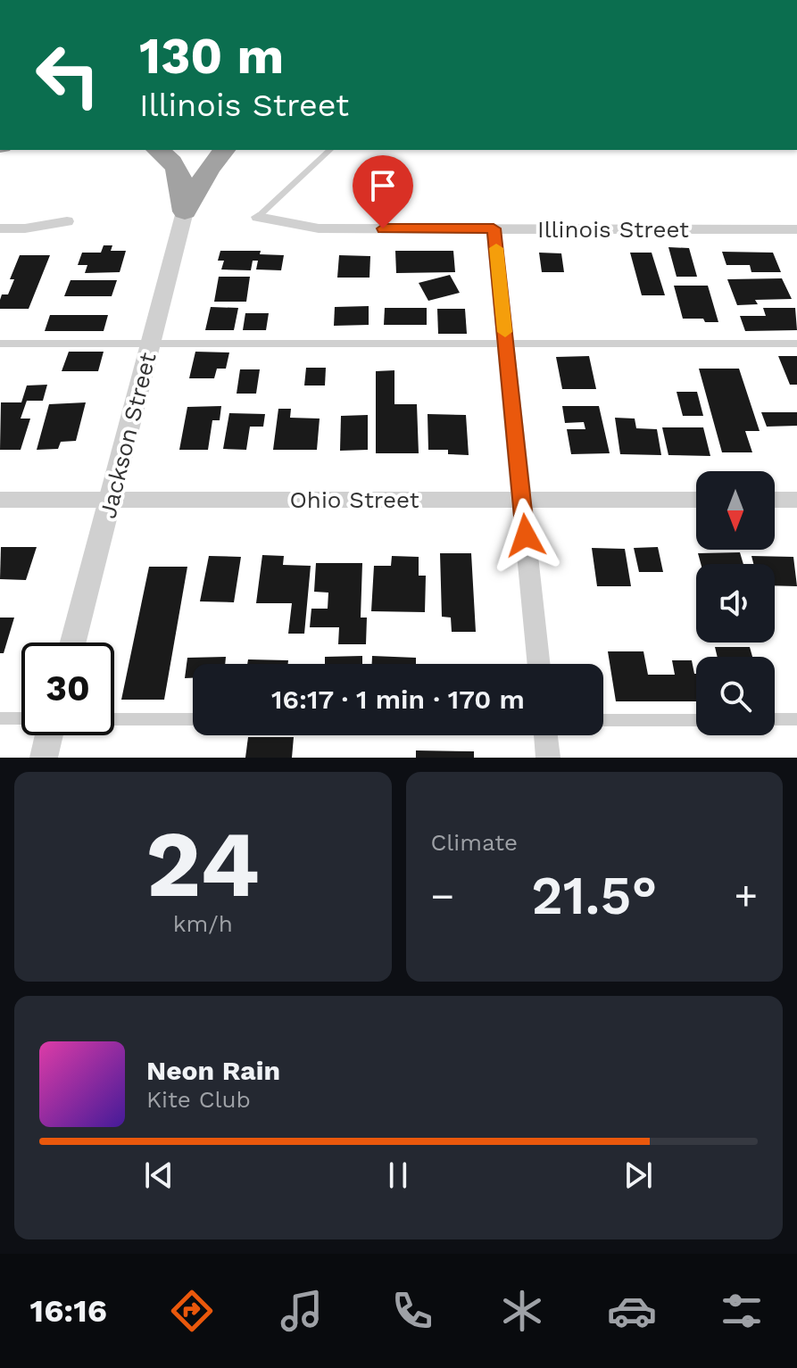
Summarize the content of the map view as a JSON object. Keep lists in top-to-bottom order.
{
  "streets": {
    "street": ["Illinois Street", "Jackson Street", "Ohio Street"]
  },
  "crossings": [
    ["Jackson Street", "Ohio Street"]
  ],
  "north": "bottom",
  "page": {
    "turn": ["130 m", "Illinois Street"],
    "limit": "30",
    "trip": "16:17 · 1 min · 170 m",
    "tile": [
      ["24", "km/h"],
      "Climate"
    ],
    "heat": ["−", "21.5°", "+"],
    "song": ["Neon Rain", "Kite Club"],
    "tabs": "16:16"
  }
}
